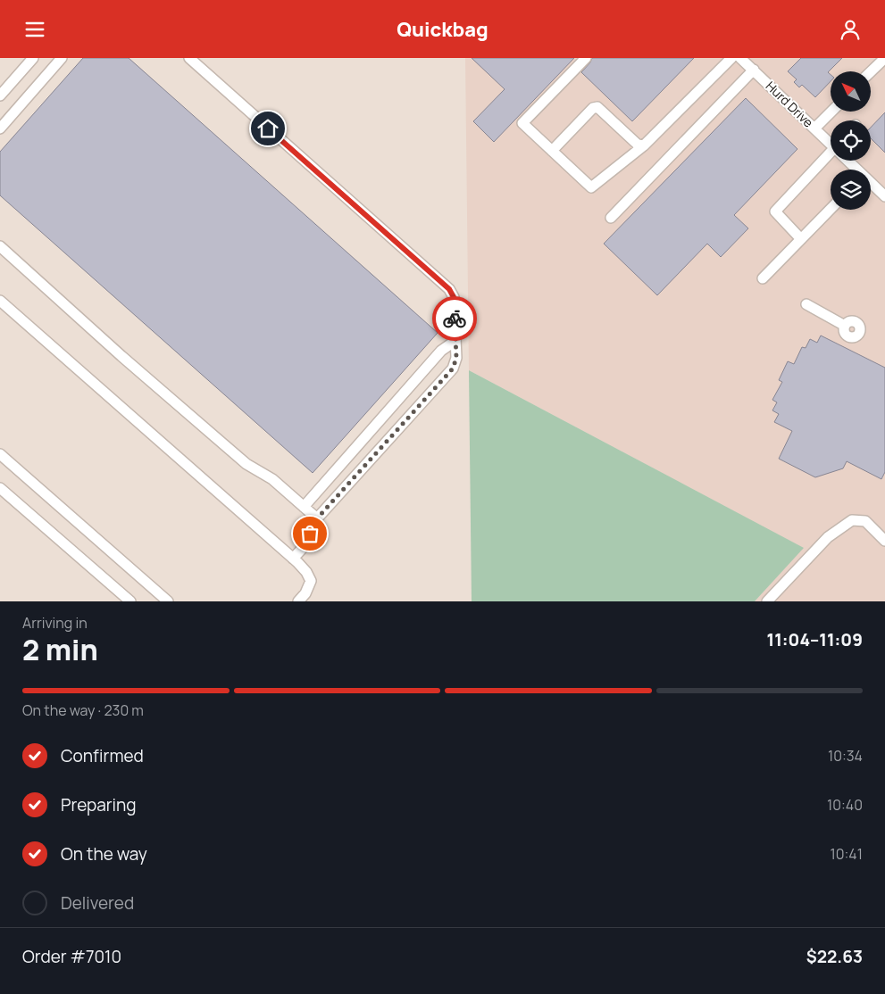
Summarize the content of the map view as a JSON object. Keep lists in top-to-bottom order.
{
  "streets": {
    "street": ["Hurd Drive"]
  },
  "north": "top left",
  "page": {
    "header": "Quickbag",
    "heading": ["2 min", "Arriving in", "11:04–11:09"],
    "panel": ["Order #7010", "$22.63"],
    "bar": "On the way · 230 m",
    "list": [
      ["Confirmed", "10:34"],
      ["Preparing", "10:40"],
      ["On the way", "10:41"],
      "Delivered"
    ]
  }
}
